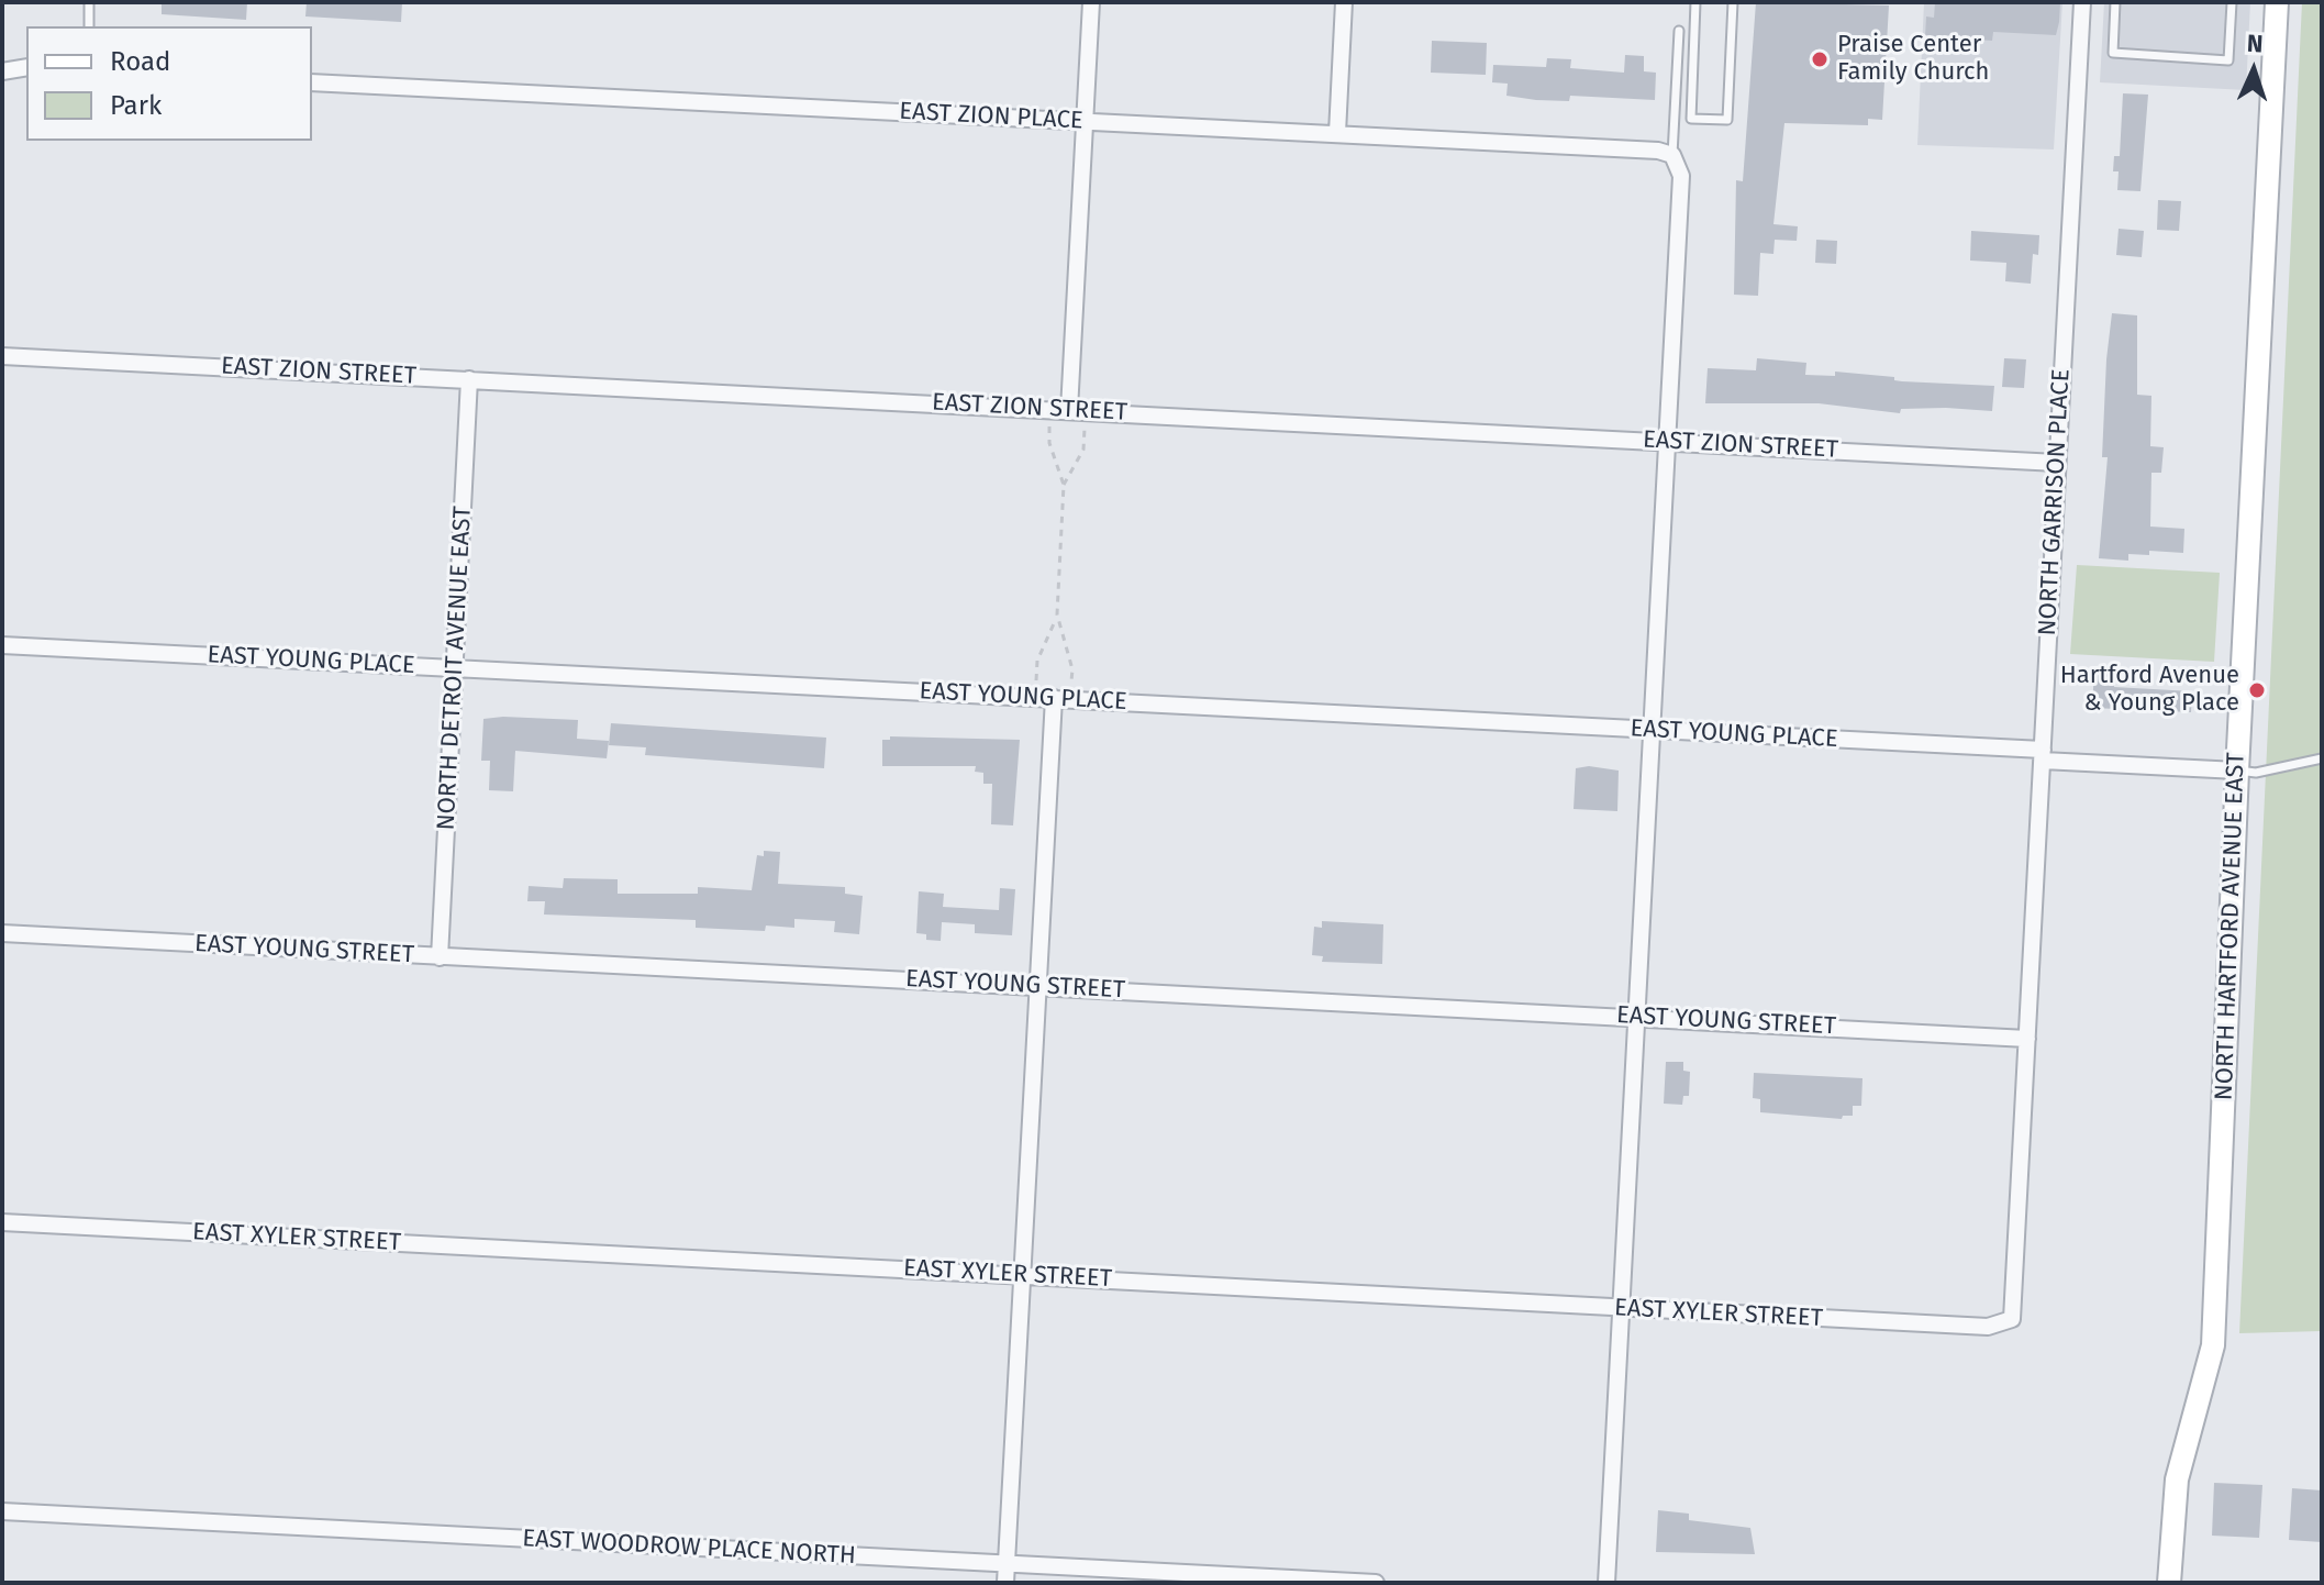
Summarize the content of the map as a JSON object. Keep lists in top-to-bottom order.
{
  "streets": {
    "street": [
      "EAST ZION PLACE",
      "EAST ZION STREET",
      "NORTH GARRISON PLACE",
      "EAST YOUNG PLACE",
      "NORTH DETROIT AVENUE EAST",
      "NORTH HARTFORD AVENUE EAST",
      "EAST YOUNG STREET",
      "EAST XYLER STREET",
      "EAST WOODROW PLACE NORTH"
    ]
  },
  "crossings": [
    ["EAST ZION STREET", "NORTH GARRISON PLACE"],
    ["EAST ZION STREET", "NORTH DETROIT AVENUE EAST"],
    ["NORTH GARRISON PLACE", "EAST YOUNG PLACE"],
    ["NORTH GARRISON PLACE", "EAST YOUNG STREET"],
    ["NORTH GARRISON PLACE", "EAST XYLER STREET"],
    ["EAST YOUNG PLACE", "NORTH DETROIT AVENUE EAST"],
    ["EAST YOUNG PLACE", "NORTH HARTFORD AVENUE EAST"],
    ["NORTH DETROIT AVENUE EAST", "EAST YOUNG STREET"]
  ],
  "places": ["Praise Center Family Church", "Hartford Avenue & Young Place"],
  "legend": ["Road", "Park"],
  "north": "top"
}
